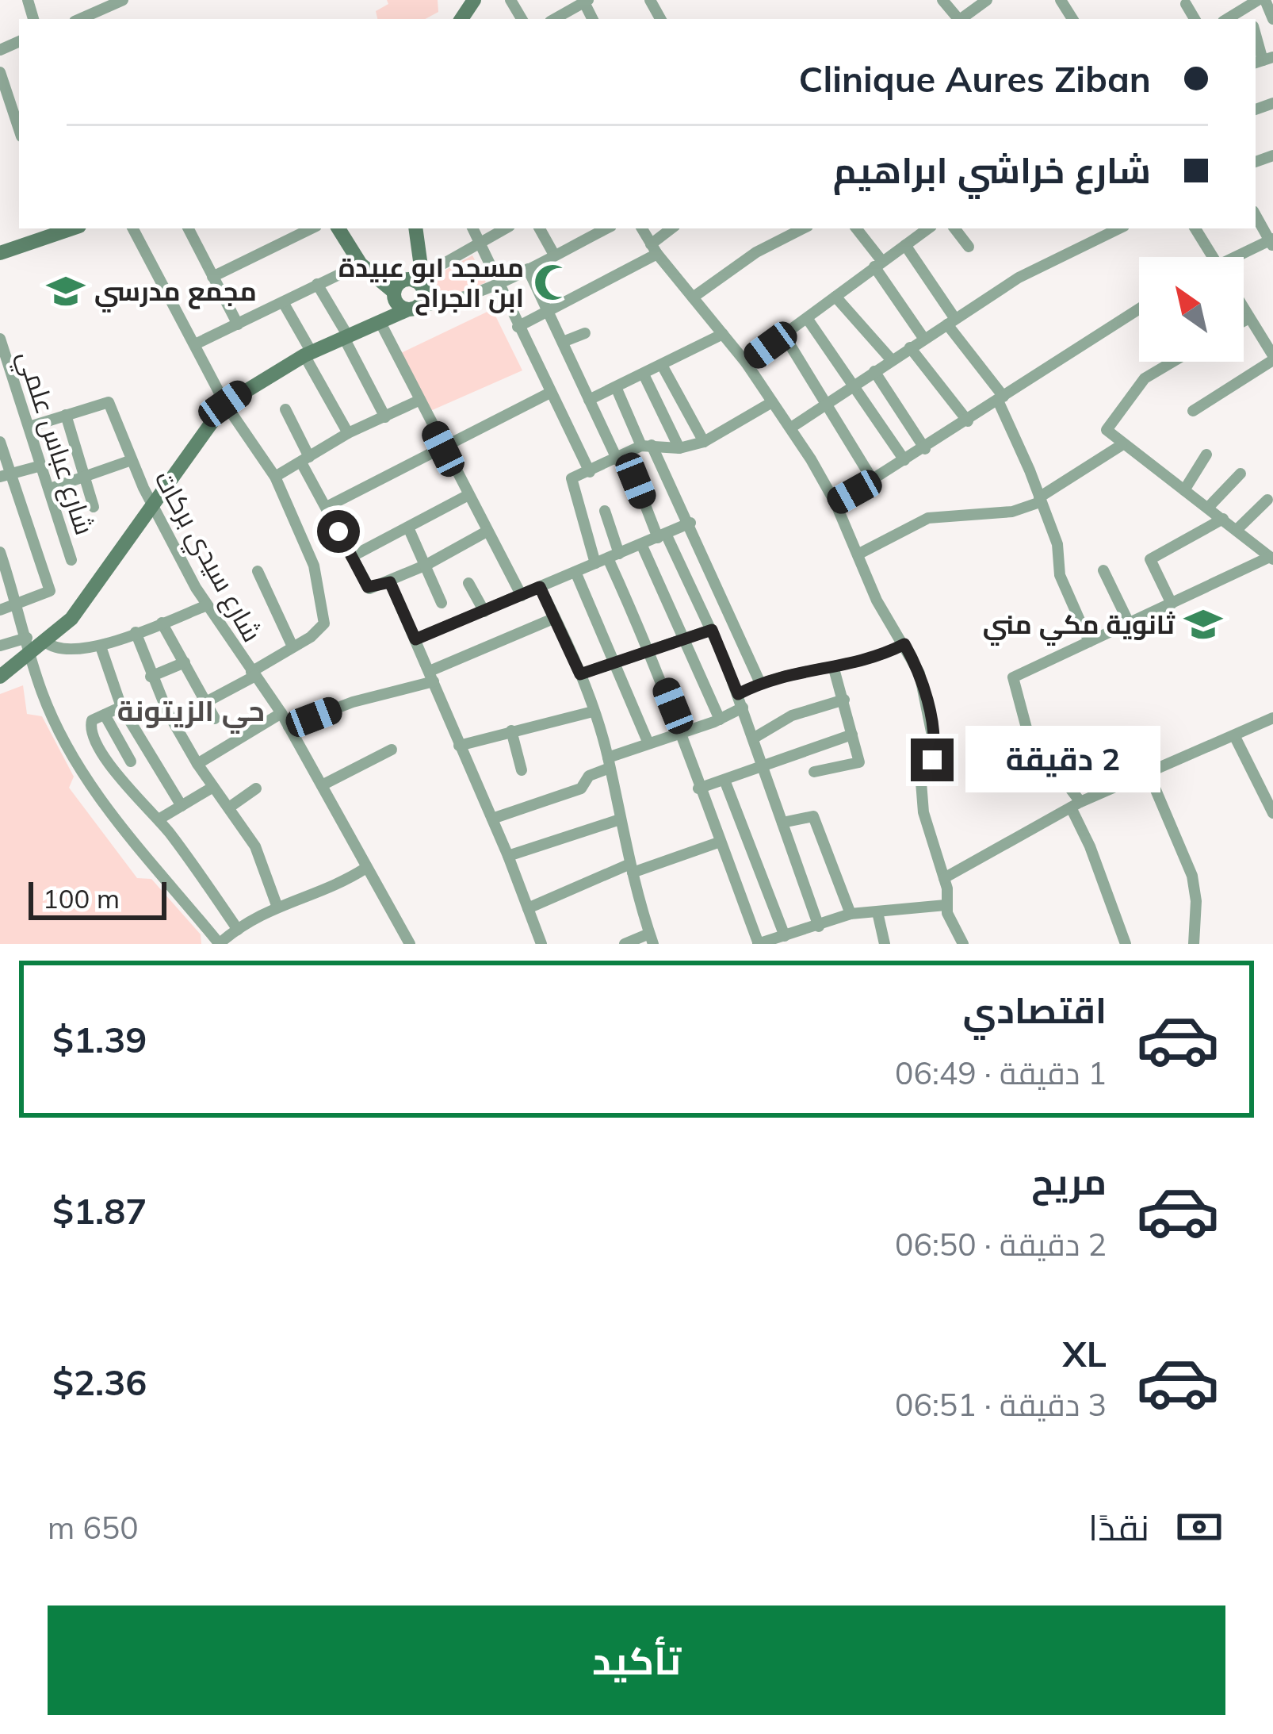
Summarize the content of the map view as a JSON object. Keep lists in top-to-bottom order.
{
  "streets": {
    "street": ["شارع عباس علمي", "شارع سيدي بركات"]
  },
  "crossings": [
    ["شارع عباس علمي", "شارع سيدي بركات"]
  ],
  "districts": ["حي الزيتونة"],
  "places": {
    "mosque": ["مسجد ابو عبيدة ابن الجراح"],
    "school or university": ["مجمع مدرسي", "ثانوية مكي مني"]
  },
  "scale_bar": "100 m",
  "north": "top left",
  "page": {
    "banner": ["Clinique Aures Ziban", "شارع خراشي ابراهيم"],
    "bubble": "2 دقيقة",
    "scale": "100 m",
    "list": [
      {
        "name": "اقتصادي",
        "note": "1 دقيقة · 06:49",
        "value": "$1.39"
      },
      {
        "name": "مريح",
        "note": "2 دقيقة · 06:50",
        "value": "$1.87"
      },
      {
        "name": "XL",
        "note": "3 دقيقة · 06:51",
        "value": "$2.36"
      }
    ],
    "pay": ["نقدًا", "650 m"],
    "buttons": "تأكيد"
  }
}
